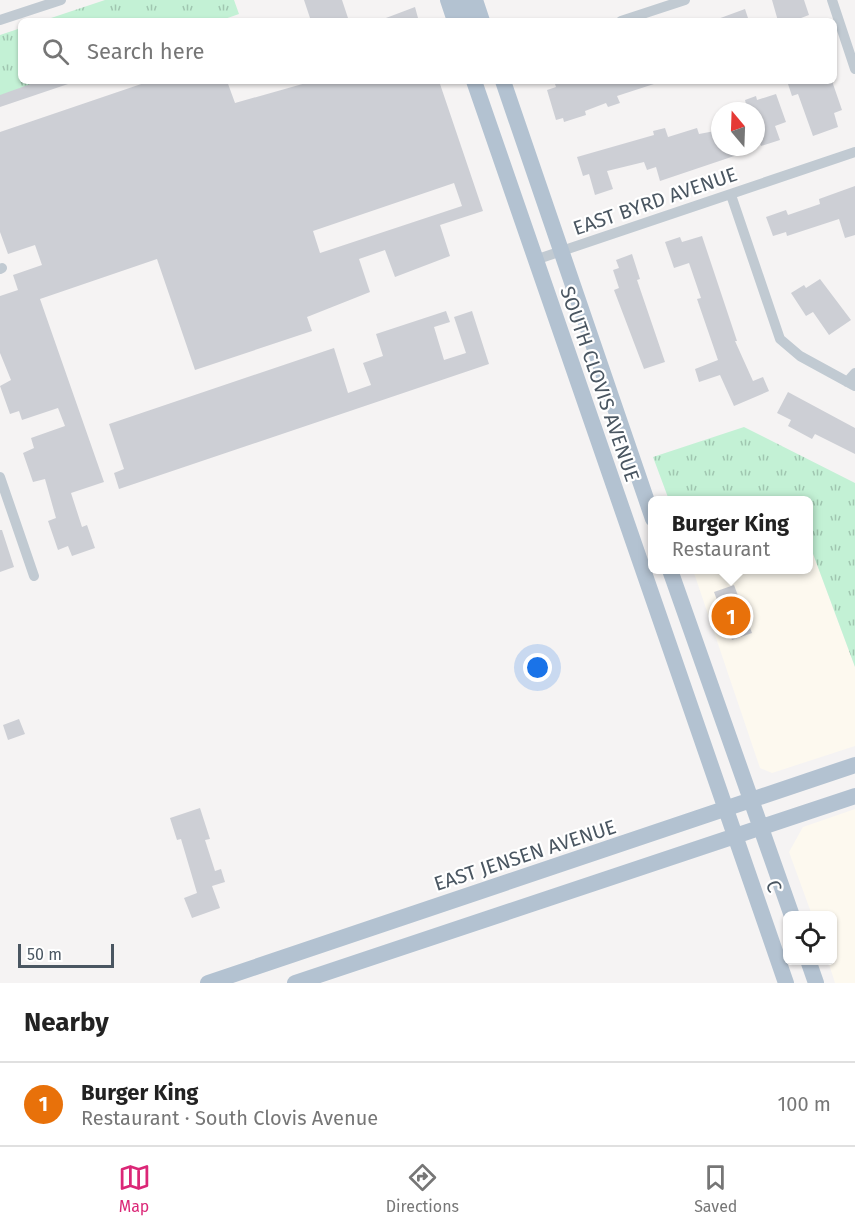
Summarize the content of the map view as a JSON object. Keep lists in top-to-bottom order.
{
  "streets": {
    "main road": ["SOUTH CLOVIS AVENUE", "EAST JENSEN AVENUE", "C"],
    "street": ["EAST BYRD AVENUE"]
  },
  "crossings": [
    ["EAST BYRD AVENUE", "SOUTH CLOVIS AVENUE"],
    ["SOUTH CLOVIS AVENUE", "EAST JENSEN AVENUE"],
    ["SOUTH CLOVIS AVENUE", "C"]
  ],
  "scale_bar": "50 m",
  "north": "top",
  "page": {
    "search": "Search here",
    "popup": ["Burger King", "Restaurant"],
    "pins": "1",
    "scale": "50 m",
    "heading": "Nearby",
    "list": [
      {
        "mark": "1",
        "name": "Burger King",
        "note": "Restaurant · South Clovis Avenue",
        "value": "100 m"
      }
    ],
    "nav": ["Map", "Directions", "Saved"]
  }
}
